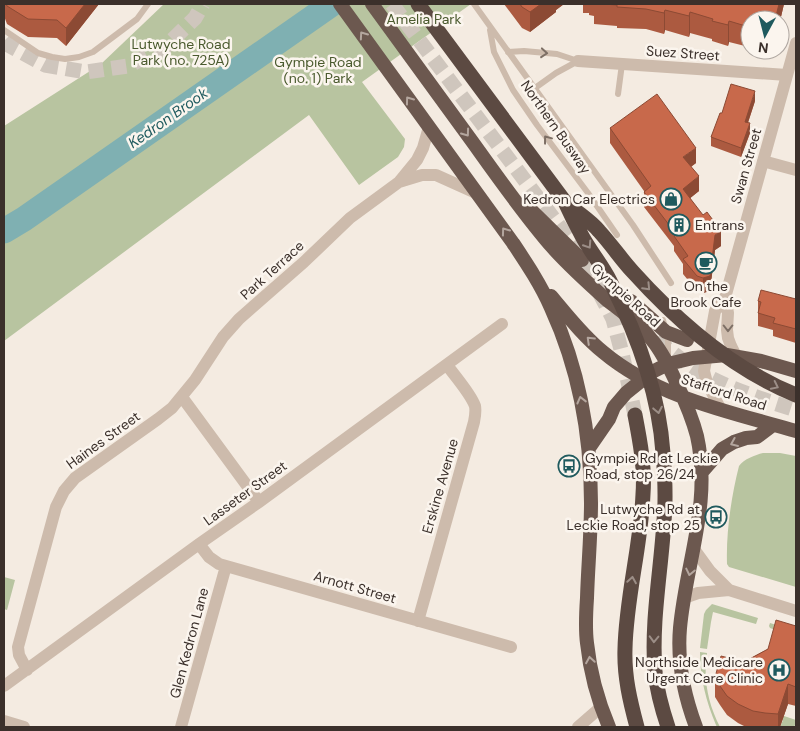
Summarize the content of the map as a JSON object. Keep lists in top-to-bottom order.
{
  "streets": {
    "highway": ["Gympie Road", "Stafford Road"],
    "street": [
      "Suez Street",
      "Swan Street",
      "Park Terrace",
      "Haines Street",
      "Erskine Avenue",
      "Lasseter Street",
      "Arnott Street",
      "Glen Kedron Lane"
    ],
    "lane": ["Northern Busway"]
  },
  "crossings": [
    ["Suez Street", "Northern Busway"],
    ["Suez Street", "Swan Street"],
    ["Swan Street", "Stafford Road"],
    ["Park Terrace", "Haines Street"],
    ["Gympie Road", "Stafford Road"],
    ["Haines Street", "Lasseter Street"],
    ["Erskine Avenue", "Lasseter Street"],
    ["Erskine Avenue", "Arnott Street"],
    ["Lasseter Street", "Arnott Street"],
    ["Arnott Street", "Glen Kedron Lane"]
  ],
  "water": ["Kedron Brook"],
  "parks": ["Amelia Park", "Lutwyche Road Park (no. 725A)", "Gympie Road (no. 1) Park"],
  "places": {
    "shop": ["Kedron Car Electrics"],
    "building": ["Entrans"],
    "cafe": ["On the Brook Cafe"],
    "bus stop": ["Gympie Rd at Leckie Road, stop 26/24", "Lutwyche Rd at Leckie Road, stop 25"],
    "hospital": ["Northside Medicare Urgent Care Clinic"]
  },
  "north": "bottom"
}
